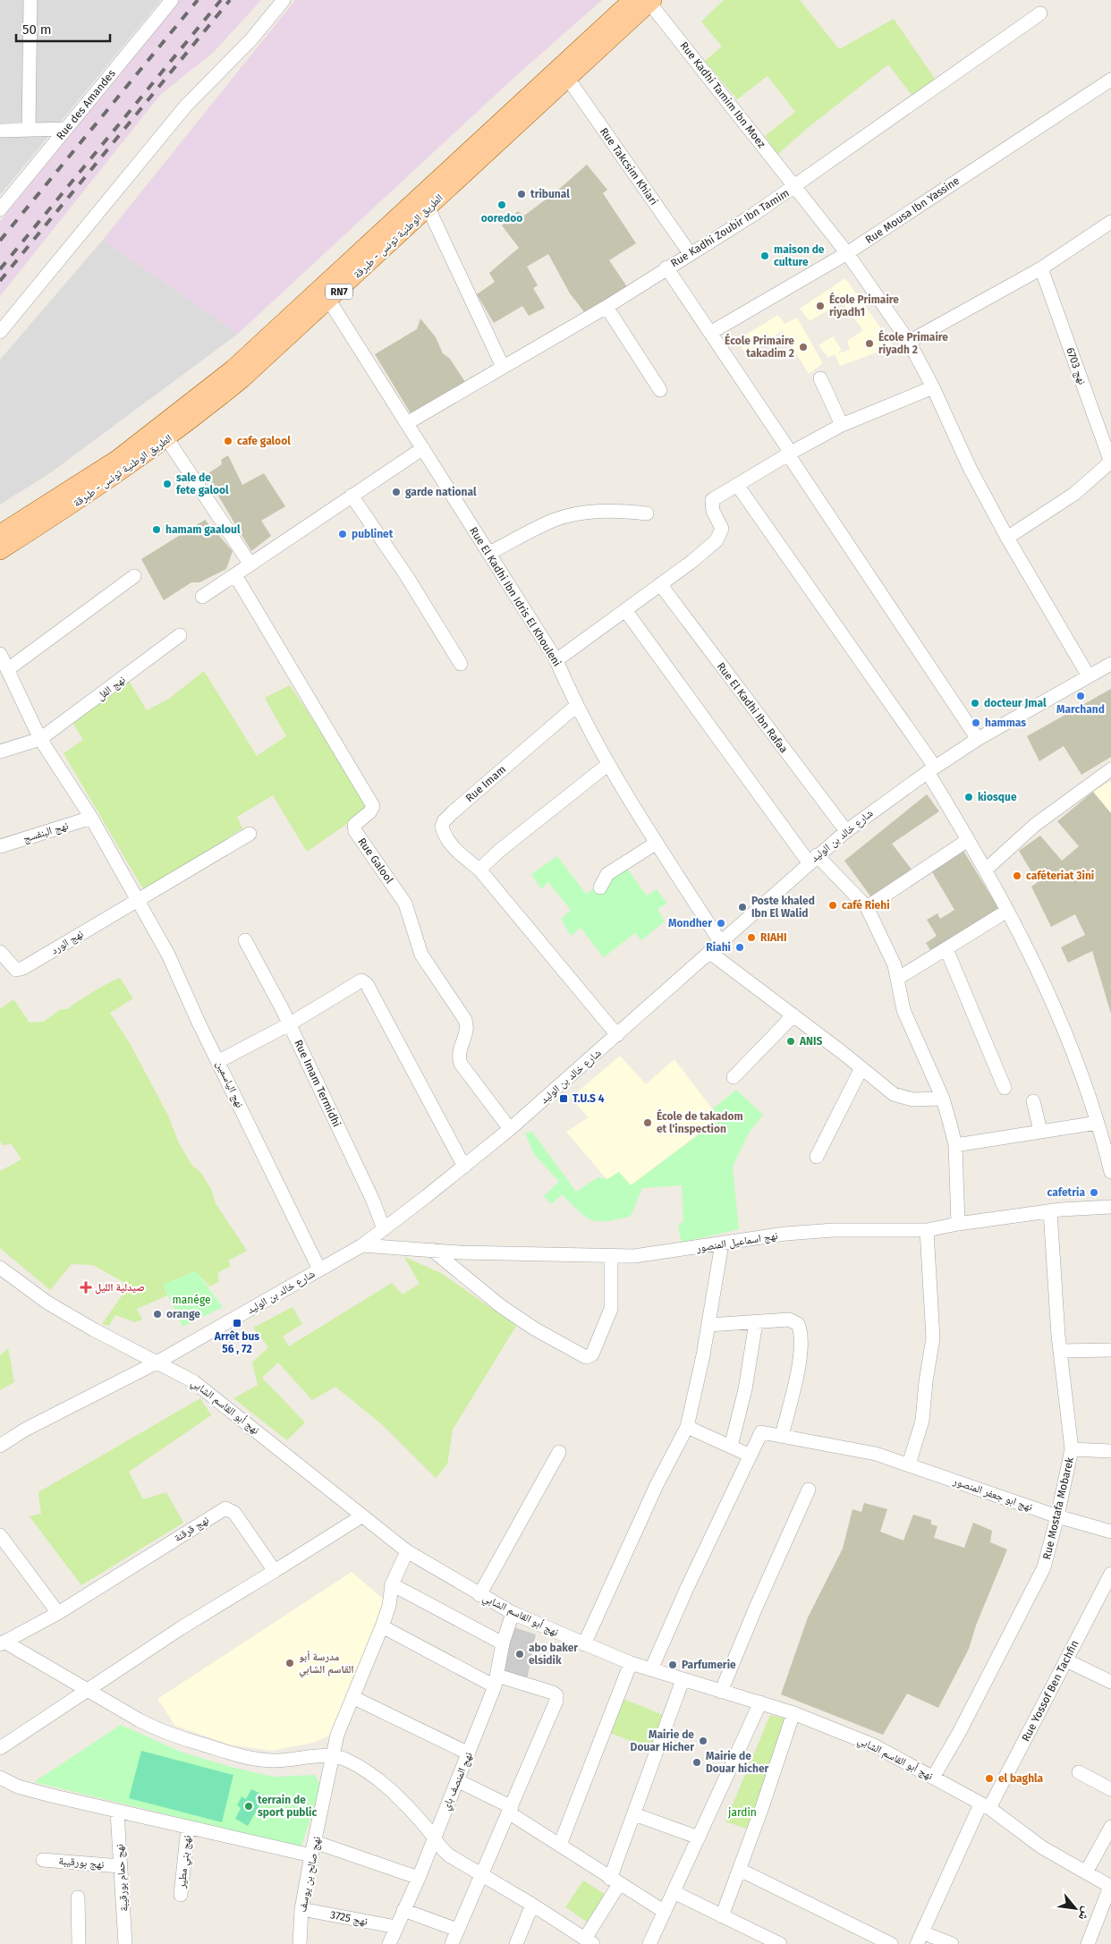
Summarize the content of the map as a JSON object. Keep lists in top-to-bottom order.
{
  "streets": {
    "main road": ["الطريق الوطنية تونس - طبرقة", "RN7"],
    "street": [
      "Rue Kadhi Tamim Ibn Moez",
      "Rue des Amandes",
      "Rue Takcsim Khiari",
      "Rue Mousa Ibn Yassine",
      "Rue Kadhi Zoubir Ibn Tamim",
      "نهج 6703",
      "Rue El Kadhi Ibn Idris El Khouleni",
      "نهج الفل",
      "Rue El Kadhi Ibn Rafaa",
      "Rue Imam",
      "نهج البنفسج",
      "شارع خالد بن الوليد",
      "Rue Galool",
      "نهج الورد",
      "Rue Imam Termidhi",
      "نهج الياسمين",
      "نهج اسماعيل المنصور",
      "نهج أبو القاسم الشابي",
      "نهج ابو جعفر المنصور",
      "Rue Mostafa Mobarek",
      "نهج قرقنة",
      "Rue Yossof Ben Tachfin",
      "نهج المنصف باي",
      "نهج بني مطير",
      "نهج بورقيبة",
      "نهج صالح بن يوسف",
      "نهج حمام بورقيبة",
      "نهج 3725"
    ]
  },
  "crossings": [
    ["Rue Kadhi Tamim Ibn Moez", "Rue Mousa Ibn Yassine"],
    ["Rue Kadhi Tamim Ibn Moez", "Rue Kadhi Zoubir Ibn Tamim"],
    ["Rue Kadhi Tamim Ibn Moez", "الطريق الوطنية تونس - طبرقة"],
    ["Rue Kadhi Tamim Ibn Moez", "شارع خالد بن الوليد"],
    ["Rue Takcsim Khiari", "Rue Kadhi Zoubir Ibn Tamim"],
    ["Rue Takcsim Khiari", "الطريق الوطنية تونس - طبرقة"],
    ["Rue Kadhi Zoubir Ibn Tamim", "Rue El Kadhi Ibn Idris El Khouleni"],
    ["الطريق الوطنية تونس - طبرقة", "Rue El Kadhi Ibn Idris El Khouleni"],
    ["Rue El Kadhi Ibn Idris El Khouleni", "Rue Imam"],
    ["Rue El Kadhi Ibn Idris El Khouleni", "شارع خالد بن الوليد"],
    ["نهج الفل", "نهج الياسمين"],
    ["Rue El Kadhi Ibn Rafaa", "شارع خالد بن الوليد"],
    ["Rue Imam", "شارع خالد بن الوليد"],
    ["نهج البنفسج", "نهج الياسمين"],
    ["شارع خالد بن الوليد", "Rue Galool"],
    ["شارع خالد بن الوليد", "Rue Imam Termidhi"],
    ["شارع خالد بن الوليد", "نهج الياسمين"],
    ["شارع خالد بن الوليد", "نهج اسماعيل المنصور"],
    ["شارع خالد بن الوليد", "نهج أبو القاسم الشابي"],
    ["نهج الورد", "نهج الياسمين"],
    ["نهج اسماعيل المنصور", "Rue Mostafa Mobarek"],
    ["نهج أبو القاسم الشابي", "Rue Mostafa Mobarek"],
    ["نهج أبو القاسم الشابي", "Rue Yossof Ben Tachfin"],
    ["نهج أبو القاسم الشابي", "نهج المنصف باي"],
    ["نهج أبو القاسم الشابي", "نهج صالح بن يوسف"],
    ["نهج ابو جعفر المنصور", "Rue Mostafa Mobarek"],
    ["نهج المنصف باي", "نهج 3725"],
    ["نهج بورقيبة", "نهج حمام بورقيبة"],
    ["نهج صالح بن يوسف", "نهج 3725"]
  ],
  "parks": ["manége", "jardin"],
  "places": {
    "other": [
      "tribunal",
      "ooredoo",
      "maison de culture",
      "École Primaire riyadh1",
      "École Primaire riyadh 2",
      "École Primaire takadim 2",
      "cafe galool",
      "sale de fete galool",
      "garde national",
      "hamam gaaloul",
      "publinet",
      "Marchand",
      "docteur Jmal",
      "hammas",
      "kiosque",
      "caféteriat 3ini",
      "café Riehi",
      "Poste khaled Ibn El Walid",
      "Mondher",
      "RIAHI",
      "Riahi",
      "ANIS",
      "École de takadom et l'inspection",
      "cafetria",
      "orange",
      "abo baker elsidik",
      "مدرسة أبو القاسم الشابي",
      "Parfumerie",
      "Mairie de Douar Hicher",
      "Mairie de Douar hicher",
      "el baghla",
      "terrain de sport public"
    ],
    "transit": ["T.U.S 4", "Arrêt bus 56 , 72"],
    "health": ["صيدلية الليل"]
  },
  "scale_bar": "50 m",
  "north": "bottom right"
}
